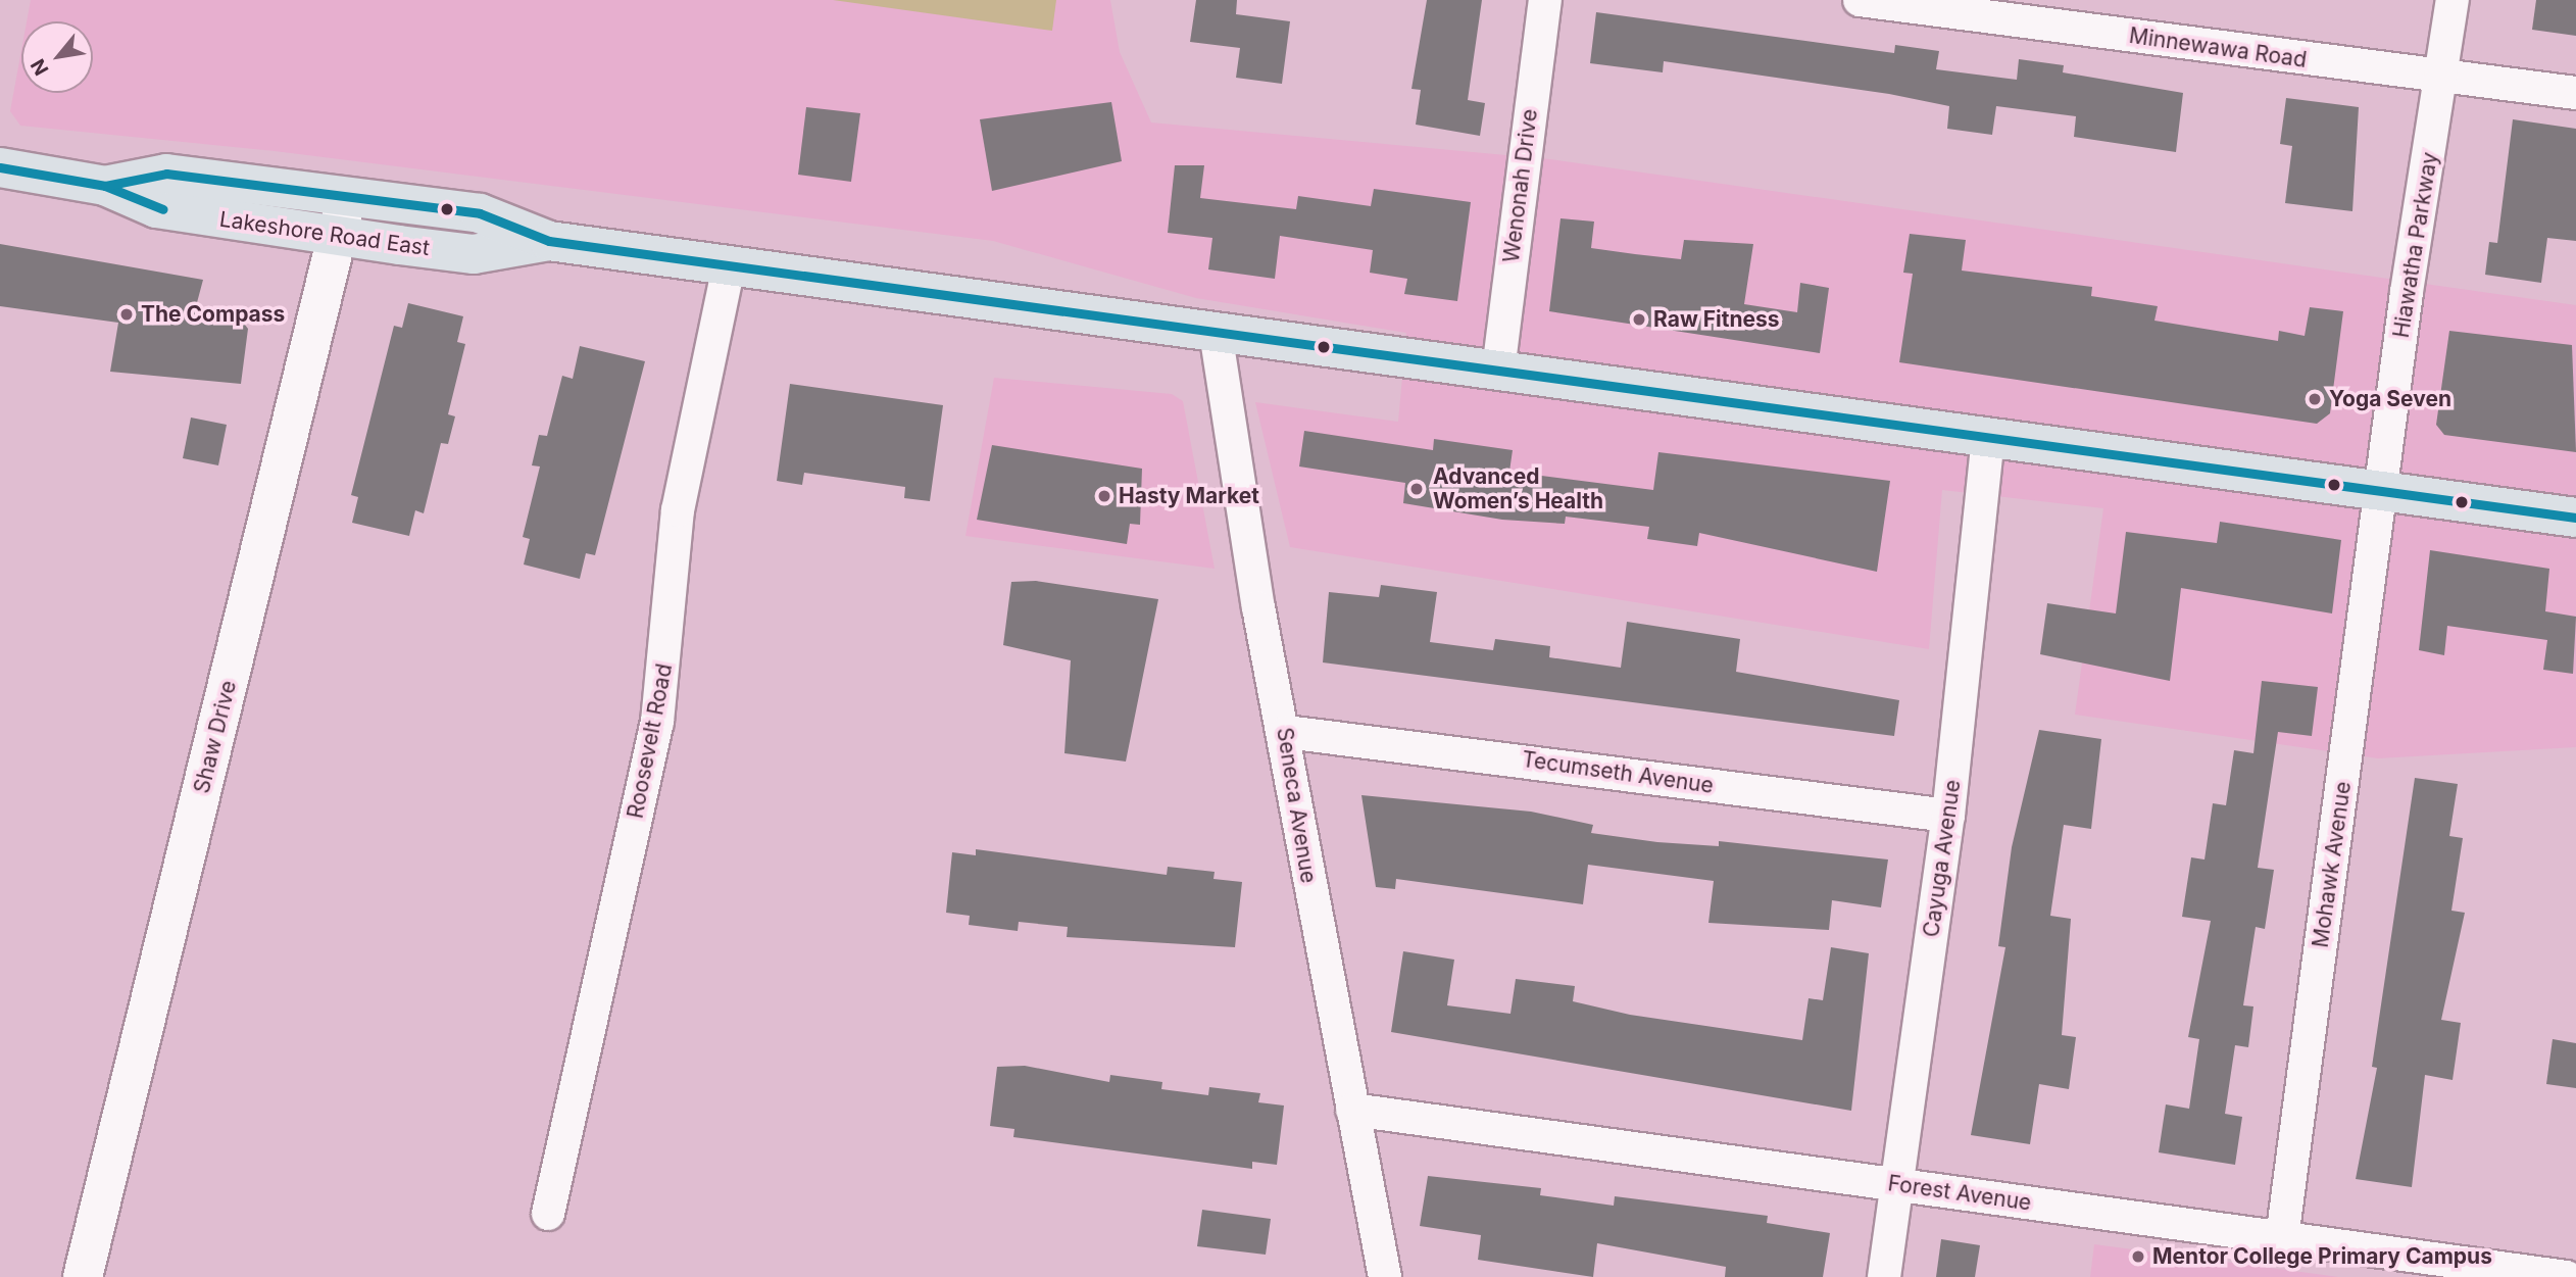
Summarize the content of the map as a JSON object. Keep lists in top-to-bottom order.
{
  "streets": {
    "main road": ["Lakeshore Road East"],
    "street": [
      "Minnewawa Road",
      "Wenonah Drive",
      "Hiawatha Parkway",
      "Shaw Drive",
      "Roosevelt Road",
      "Tecumseth Avenue",
      "Seneca Avenue",
      "Cayuga Avenue",
      "Mohawk Avenue",
      "Forest Avenue"
    ]
  },
  "crossings": [
    ["Minnewawa Road", "Hiawatha Parkway"],
    ["Wenonah Drive", "Lakeshore Road East"],
    ["Lakeshore Road East", "Hiawatha Parkway"],
    ["Lakeshore Road East", "Shaw Drive"],
    ["Lakeshore Road East", "Roosevelt Road"],
    ["Lakeshore Road East", "Seneca Avenue"],
    ["Lakeshore Road East", "Cayuga Avenue"],
    ["Lakeshore Road East", "Mohawk Avenue"],
    ["Hiawatha Parkway", "Mohawk Avenue"],
    ["Tecumseth Avenue", "Seneca Avenue"],
    ["Tecumseth Avenue", "Cayuga Avenue"],
    ["Seneca Avenue", "Forest Avenue"],
    ["Cayuga Avenue", "Forest Avenue"],
    ["Mohawk Avenue", "Forest Avenue"]
  ],
  "places": [
    "The Compass",
    "Raw Fitness",
    "Yoga Seven",
    "Advanced Women’s Health",
    "Hasty Market",
    "Mentor College Primary Campus"
  ],
  "north": "bottom left"
}
